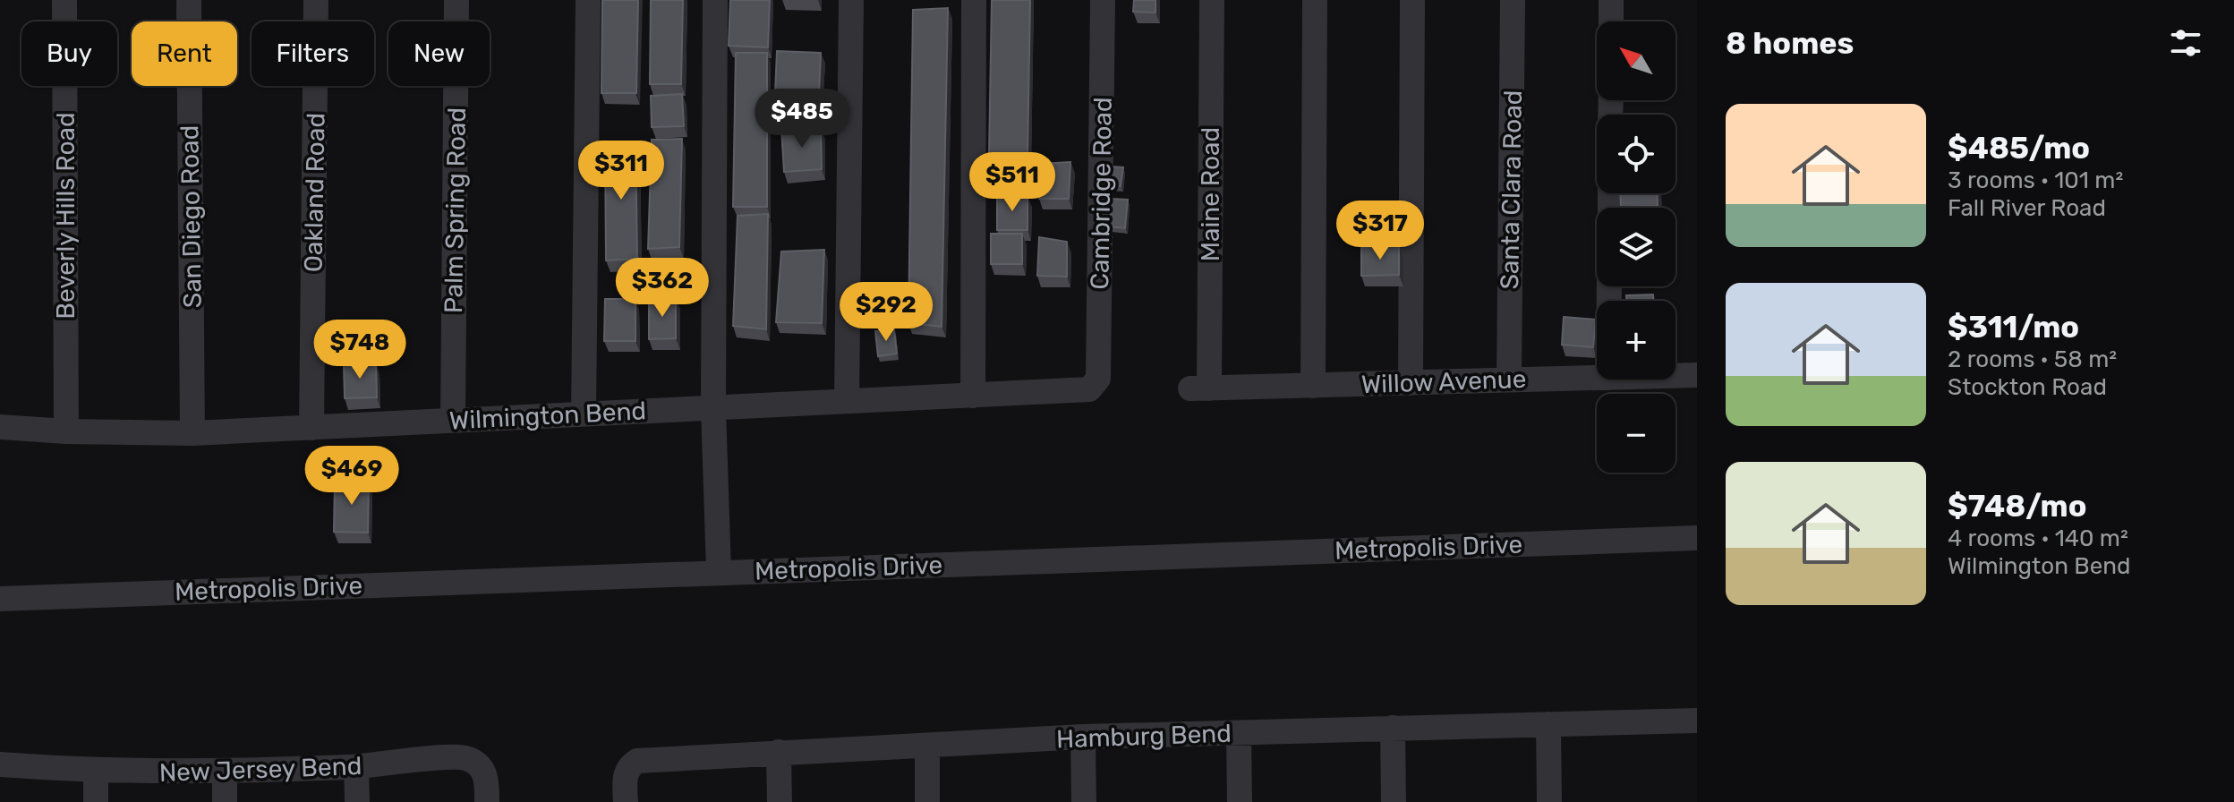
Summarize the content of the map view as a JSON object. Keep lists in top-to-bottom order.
{
  "streets": {
    "street": [
      "Santa Clara Road",
      "Oakland Road",
      "Cambridge Road",
      "Maine Road",
      "Palm Spring Road",
      "Beverly Hills Road",
      "San Diego Road",
      "Willow Avenue",
      "Wilmington Bend",
      "Metropolis Drive",
      "Hamburg Bend",
      "New Jersey Bend"
    ]
  },
  "crossings": [
    ["Santa Clara Road", "Willow Avenue"],
    ["Oakland Road", "Wilmington Bend"],
    ["Cambridge Road", "Wilmington Bend"],
    ["Maine Road", "Willow Avenue"],
    ["Palm Spring Road", "Wilmington Bend"],
    ["Beverly Hills Road", "Wilmington Bend"],
    ["San Diego Road", "Wilmington Bend"]
  ],
  "north": "top left",
  "page": {
    "heading": "8 homes",
    "map_buttons": ["+", "−"],
    "chip": [
      "Buy",
      "Rent",
      "Filters",
      "New"
    ],
    "list": [
      {
        "name": "$485/mo",
        "note": "3 rooms · 101 m² · Fall River Road"
      },
      {
        "name": "$311/mo",
        "note": "2 rooms · 58 m² · Stockton Road"
      },
      {
        "name": "$748/mo",
        "note": "4 rooms · 140 m² · Wilmington Bend"
      }
    ],
    "price": [
      "$485",
      "$311",
      "$511",
      "$317",
      "$362",
      "$292",
      "$748",
      "$469"
    ]
  }
}
